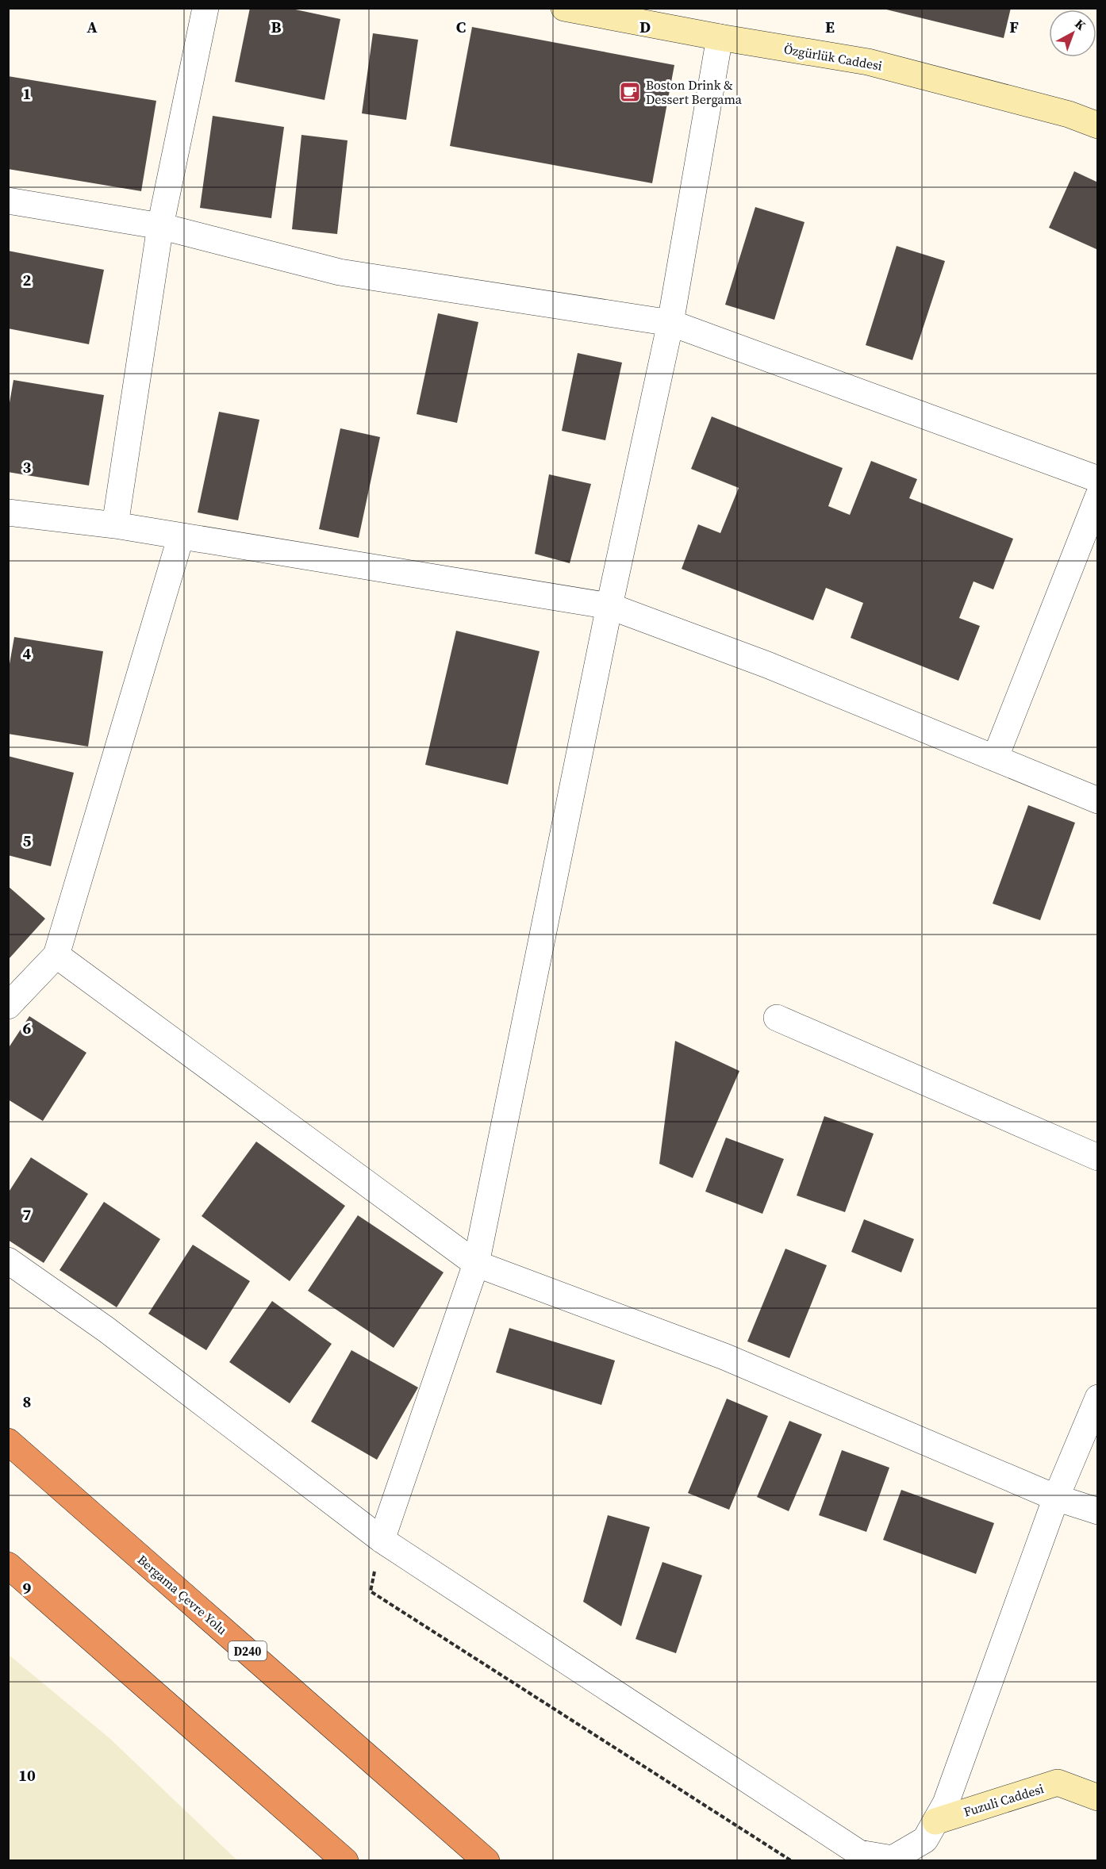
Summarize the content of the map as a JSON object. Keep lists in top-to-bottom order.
{
  "streets": {
    "highway": ["Bergama Çevre Yolu", "D240"],
    "main road": ["Özgürlük Caddesi", "Fuzuli Caddesi"]
  },
  "places": {
    "cafe": ["Boston Drink & Dessert Bergama"]
  },
  "north": "top right",
  "grid": {
    "columns": [
      "A",
      "B",
      "C",
      "D",
      "E",
      "F"
    ],
    "rows": [
      "1",
      "2",
      "3",
      "4",
      "5",
      "6",
      "7",
      "8",
      "9",
      "10"
    ]
  }
}
